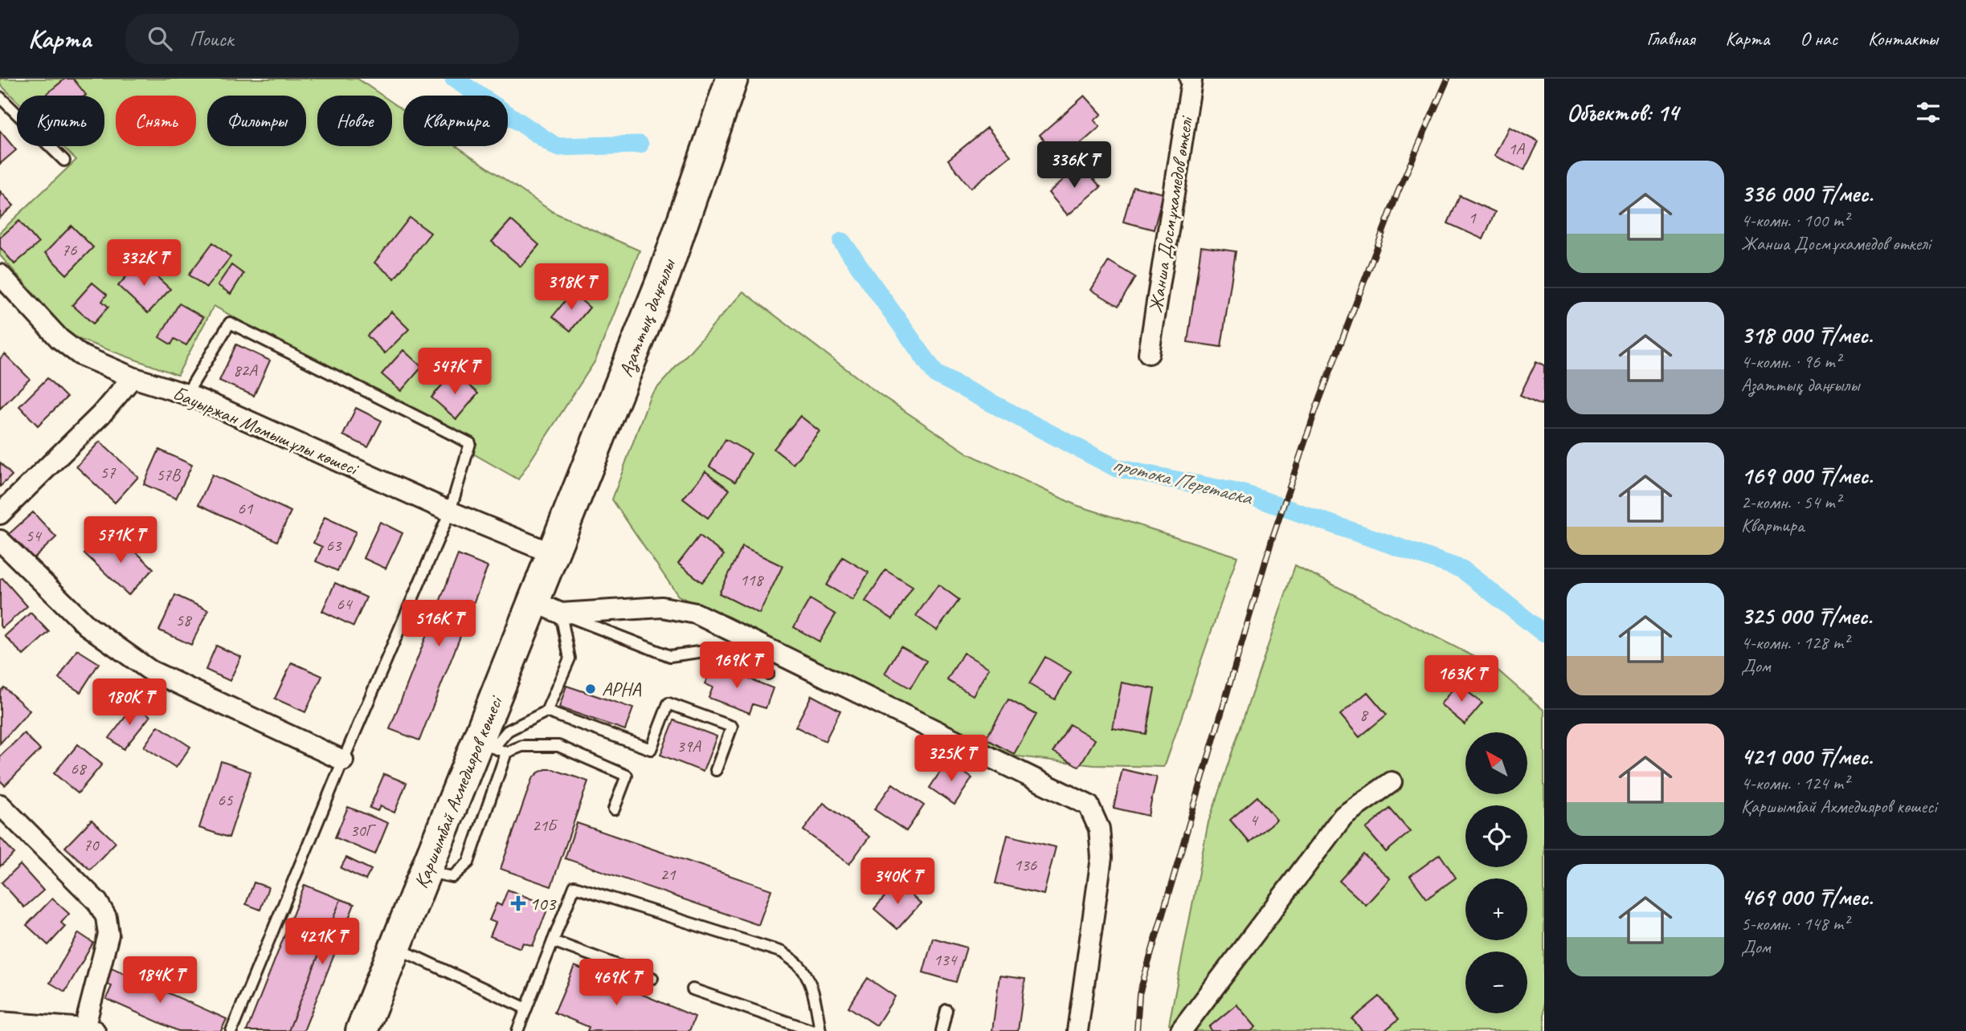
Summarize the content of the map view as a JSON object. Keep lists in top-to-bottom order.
{
  "streets": {
    "main road": ["Азаттық даңғылы", "Қаршымбай Ахмедияров көшесі"],
    "street": ["Жанша Досмұхамедов өткелі", "Бауыржан Момышұлы көшесі"]
  },
  "crossings": [
    ["Азаттық даңғылы", "Бауыржан Момышұлы көшесі"],
    ["Азаттық даңғылы", "Қаршымбай Ахмедияров көшесі"],
    ["Бауыржан Момышұлы көшесі", "Қаршымбай Ахмедияров көшесі"]
  ],
  "water": ["протока Перетаска"],
  "places": {
    "other": ["АРНА"],
    "health": ["103"]
  },
  "house_numbers": [
    "1А",
    "1",
    "76",
    "82А",
    "57",
    "57В",
    "61",
    "54",
    "63",
    "118",
    "64",
    "58",
    "8",
    "39А",
    "68",
    "65",
    "4",
    "21Б",
    "30Г",
    "70",
    "136",
    "21",
    "134"
  ],
  "north": "top left",
  "page": {
    "header": "Карта",
    "search": "Поиск",
    "nav": [
      "Главная",
      "Карта",
      "О нас",
      "Контакты"
    ],
    "heading": "Объектов: 14",
    "chip": [
      "Купить",
      "Снять",
      "Фильтры",
      "Новое",
      "Квартира"
    ],
    "price": [
      "336K ₸",
      "332K ₸",
      "318K ₸",
      "547K ₸",
      "571K ₸",
      "516K ₸",
      "169K ₸",
      "163K ₸",
      "180K ₸",
      "325K ₸",
      "340K ₸",
      "421K ₸",
      "184K ₸",
      "469K ₸"
    ],
    "list": [
      {
        "name": "336 000 ₸/мес.",
        "note": "4-комн. · 100 m² · Жанша Досмұхамедов өткелі"
      },
      {
        "name": "318 000 ₸/мес.",
        "note": "4-комн. · 96 m² · Азаттық даңғылы"
      },
      {
        "name": "169 000 ₸/мес.",
        "note": "2-комн. · 54 m² · Квартира"
      },
      {
        "name": "325 000 ₸/мес.",
        "note": "4-комн. · 128 m² · Дом"
      },
      {
        "name": "421 000 ₸/мес.",
        "note": "4-комн. · 124 m² · Қаршымбай Ахмедияров көшесі"
      },
      {
        "name": "469 000 ₸/мес.",
        "note": "5-комн. · 148 m² · Дом"
      }
    ],
    "map_buttons": ["+", "−"]
  }
}
